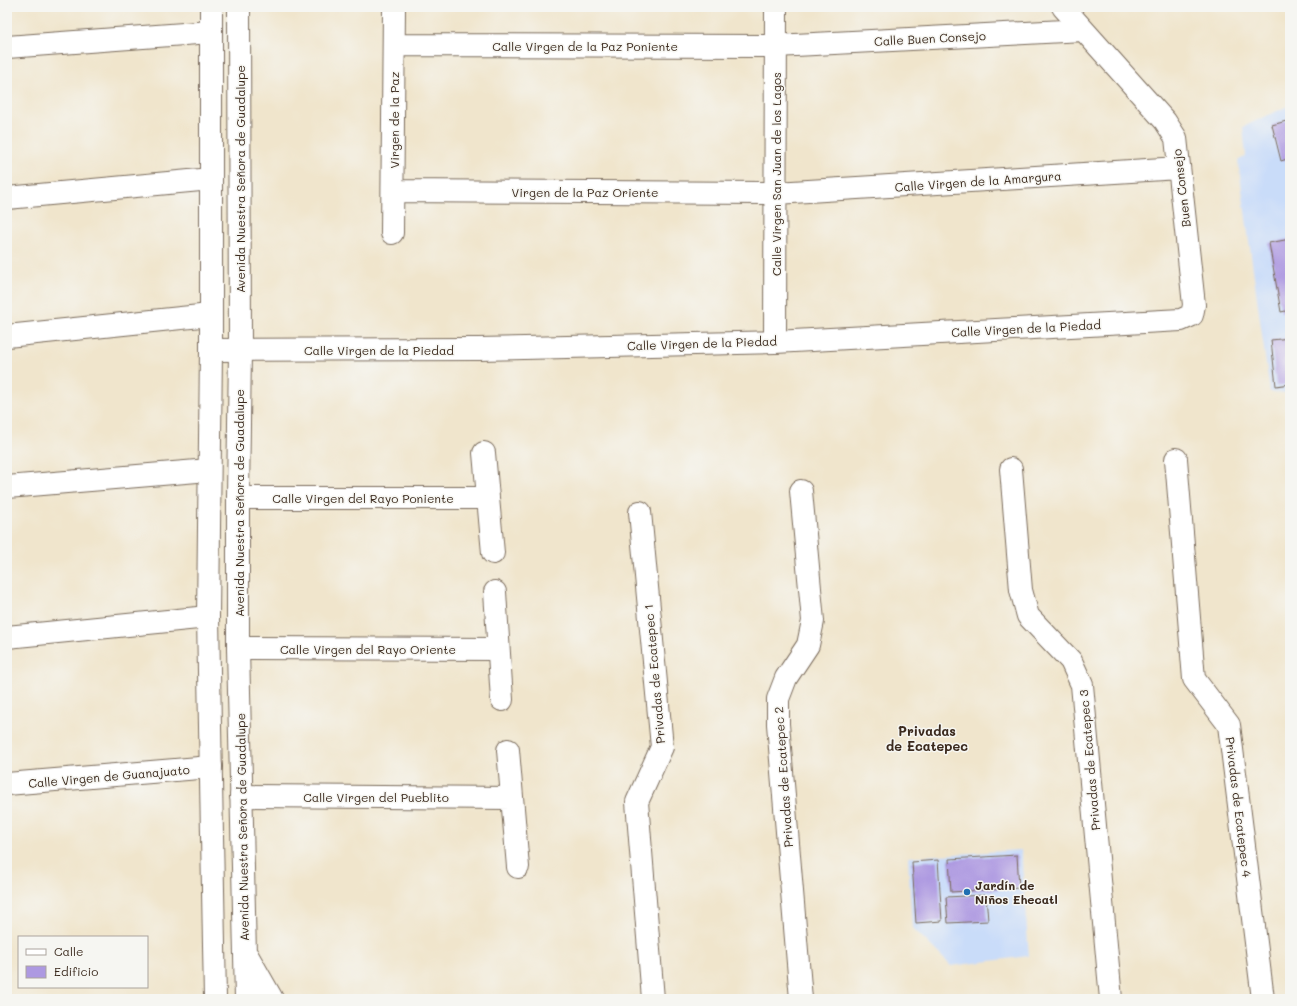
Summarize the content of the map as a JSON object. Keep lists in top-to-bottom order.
{
  "streets": {
    "street": [
      "Calle Buen Consejo",
      "Calle Virgen de la Paz Poniente",
      "Virgen de la Paz",
      "Calle Virgen San Juan de los Lagos",
      "Avenida Nuestra Señora de Guadalupe",
      "Calle Virgen de la Amargura",
      "Buen Consejo",
      "Virgen de la Paz Oriente",
      "Calle Virgen de la Piedad",
      "Calle Virgen del Rayo Poniente",
      "Calle Virgen del Rayo Oriente",
      "Privadas de Ecatepec 1",
      "Privadas de Ecatepec 3",
      "Calle Virgen de Guanajuato",
      "Privadas de Ecatepec 2",
      "Calle Virgen del Pueblito",
      "Privadas de Ecatepec 4"
    ]
  },
  "crossings": [
    ["Calle Buen Consejo", "Calle Virgen de la Paz Poniente"],
    ["Calle Buen Consejo", "Calle Virgen San Juan de los Lagos"],
    ["Calle Buen Consejo", "Buen Consejo"],
    ["Calle Virgen de la Paz Poniente", "Virgen de la Paz"],
    ["Calle Virgen de la Paz Poniente", "Calle Virgen San Juan de los Lagos"],
    ["Virgen de la Paz", "Virgen de la Paz Oriente"],
    ["Calle Virgen San Juan de los Lagos", "Calle Virgen de la Amargura"],
    ["Calle Virgen San Juan de los Lagos", "Virgen de la Paz Oriente"],
    ["Calle Virgen San Juan de los Lagos", "Calle Virgen de la Piedad"],
    ["Avenida Nuestra Señora de Guadalupe", "Calle Virgen de la Piedad"],
    ["Avenida Nuestra Señora de Guadalupe", "Calle Virgen del Rayo Poniente"],
    ["Avenida Nuestra Señora de Guadalupe", "Calle Virgen del Rayo Oriente"],
    ["Avenida Nuestra Señora de Guadalupe", "Calle Virgen del Pueblito"],
    ["Calle Virgen de la Amargura", "Buen Consejo"],
    ["Calle Virgen de la Amargura", "Virgen de la Paz Oriente"],
    ["Buen Consejo", "Calle Virgen de la Piedad"]
  ],
  "districts": ["Privadas de Ecatepec"],
  "places": ["Jardín de Niños Ehecatl"],
  "legend": ["Calle", "Edificio"]
}
